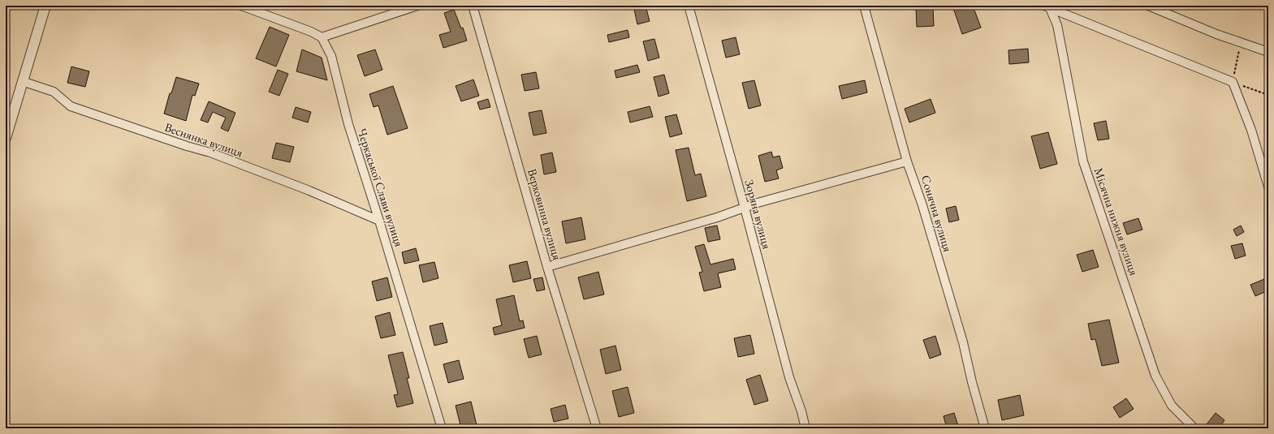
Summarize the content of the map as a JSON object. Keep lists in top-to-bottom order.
{
  "streets": {
    "street": [
      "Веснянка вулиця",
      "Черкаської Слави вулиця",
      "Сонячна вулиця",
      "Верховинна вулиця",
      "Зоряна вулиця",
      "Місячна нижня вулиця"
    ]
  },
  "crossings": [
    ["Веснянка вулиця", "Черкаської Слави вулиця"]
  ]
}
